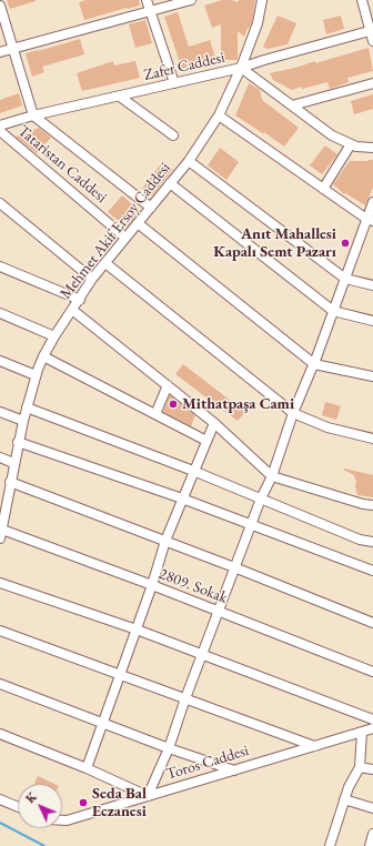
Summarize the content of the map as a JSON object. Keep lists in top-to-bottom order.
{
  "streets": {
    "street": [
      "Zafer Caddesi",
      "Tataristan Caddesi",
      "Mehmet Akif Ersoy Caddesi",
      "2809. Sokak",
      "Toros Caddesi"
    ]
  },
  "crossings": [
    ["Zafer Caddesi", "Mehmet Akif Ersoy Caddesi"],
    ["Tataristan Caddesi", "Mehmet Akif Ersoy Caddesi"],
    ["Mehmet Akif Ersoy Caddesi", "2809. Sokak"]
  ],
  "places": ["Anıt Mahallesi Kapalı Semt Pazarı", "Mithatpaşa Cami", "Seda Bal Eczanesi"],
  "north": "top left"
}
